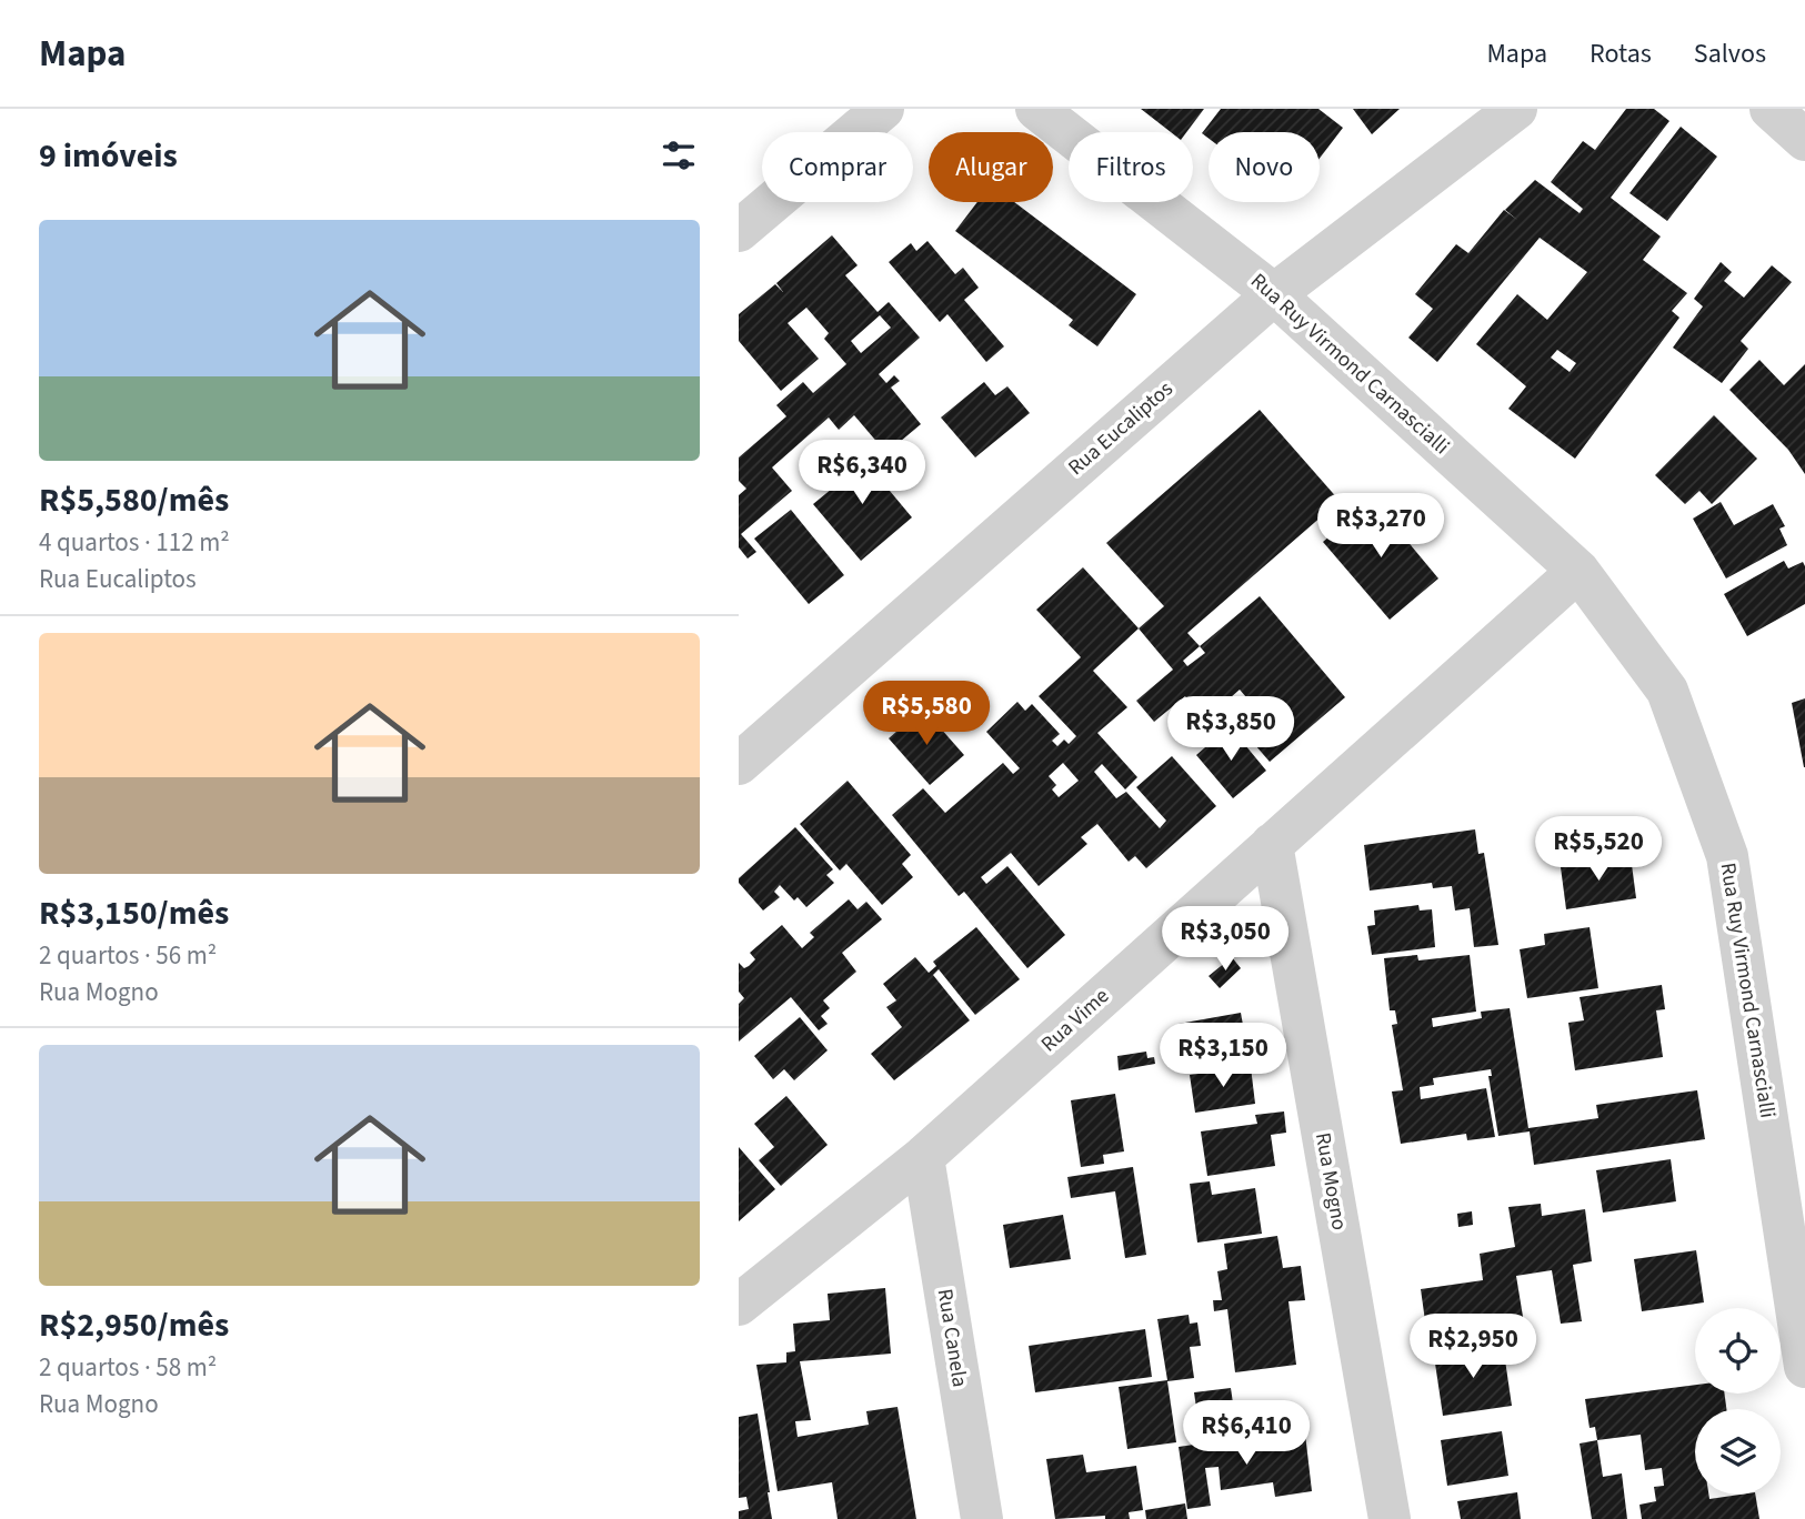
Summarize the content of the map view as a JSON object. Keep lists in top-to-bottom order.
{
  "streets": {
    "street": [
      "Rua Ruy Virmond Carnascialli",
      "Rua Eucaliptos",
      "Rua Vime",
      "Rua Mogno",
      "Rua Canela"
    ]
  },
  "crossings": [
    ["Rua Ruy Virmond Carnascialli", "Rua Eucaliptos"],
    ["Rua Ruy Virmond Carnascialli", "Rua Vime"],
    ["Rua Vime", "Rua Mogno"],
    ["Rua Vime", "Rua Canela"]
  ],
  "page": {
    "header": "Mapa",
    "nav": ["Mapa", "Rotas", "Salvos"],
    "heading": "9 imóveis",
    "chip": [
      "Comprar",
      "Alugar",
      "Filtros",
      "Novo"
    ],
    "list": [
      {
        "name": "R$5,580/mês",
        "note": "4 quartos · 112 m² · Rua Eucaliptos"
      },
      {
        "name": "R$3,150/mês",
        "note": "2 quartos · 56 m² · Rua Mogno"
      },
      {
        "name": "R$2,950/mês",
        "note": "2 quartos · 58 m² · Rua Mogno"
      }
    ],
    "price": [
      "R$6,340",
      "R$3,270",
      "R$5,580",
      "R$3,850",
      "R$5,520",
      "R$3,050",
      "R$3,150",
      "R$2,950",
      "R$6,410"
    ]
  }
}
